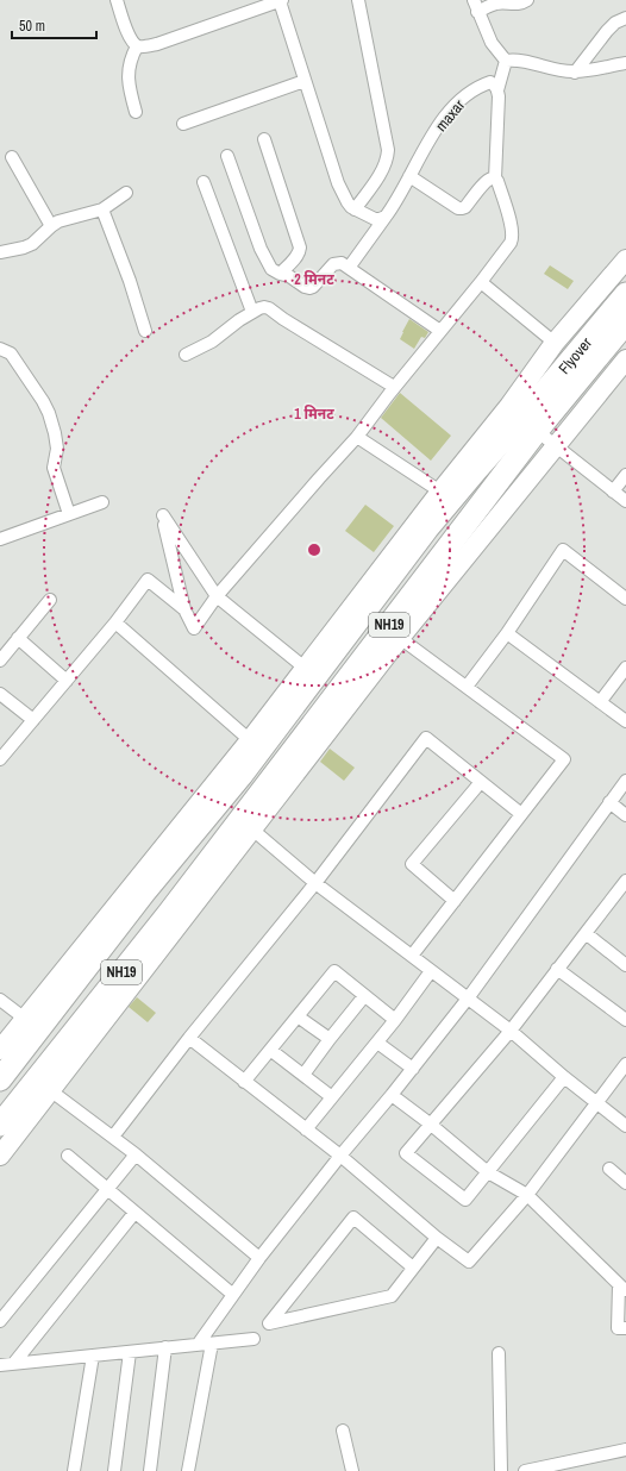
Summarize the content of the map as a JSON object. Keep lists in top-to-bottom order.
{
  "streets": {
    "highway": ["Flyover", "NH19"],
    "street": ["maxar"]
  },
  "crossings": [
    ["Flyover", "NH19"]
  ],
  "scale_bar": "50 m",
  "rings": ["2 मिनट", "1 मिनट"]
}
